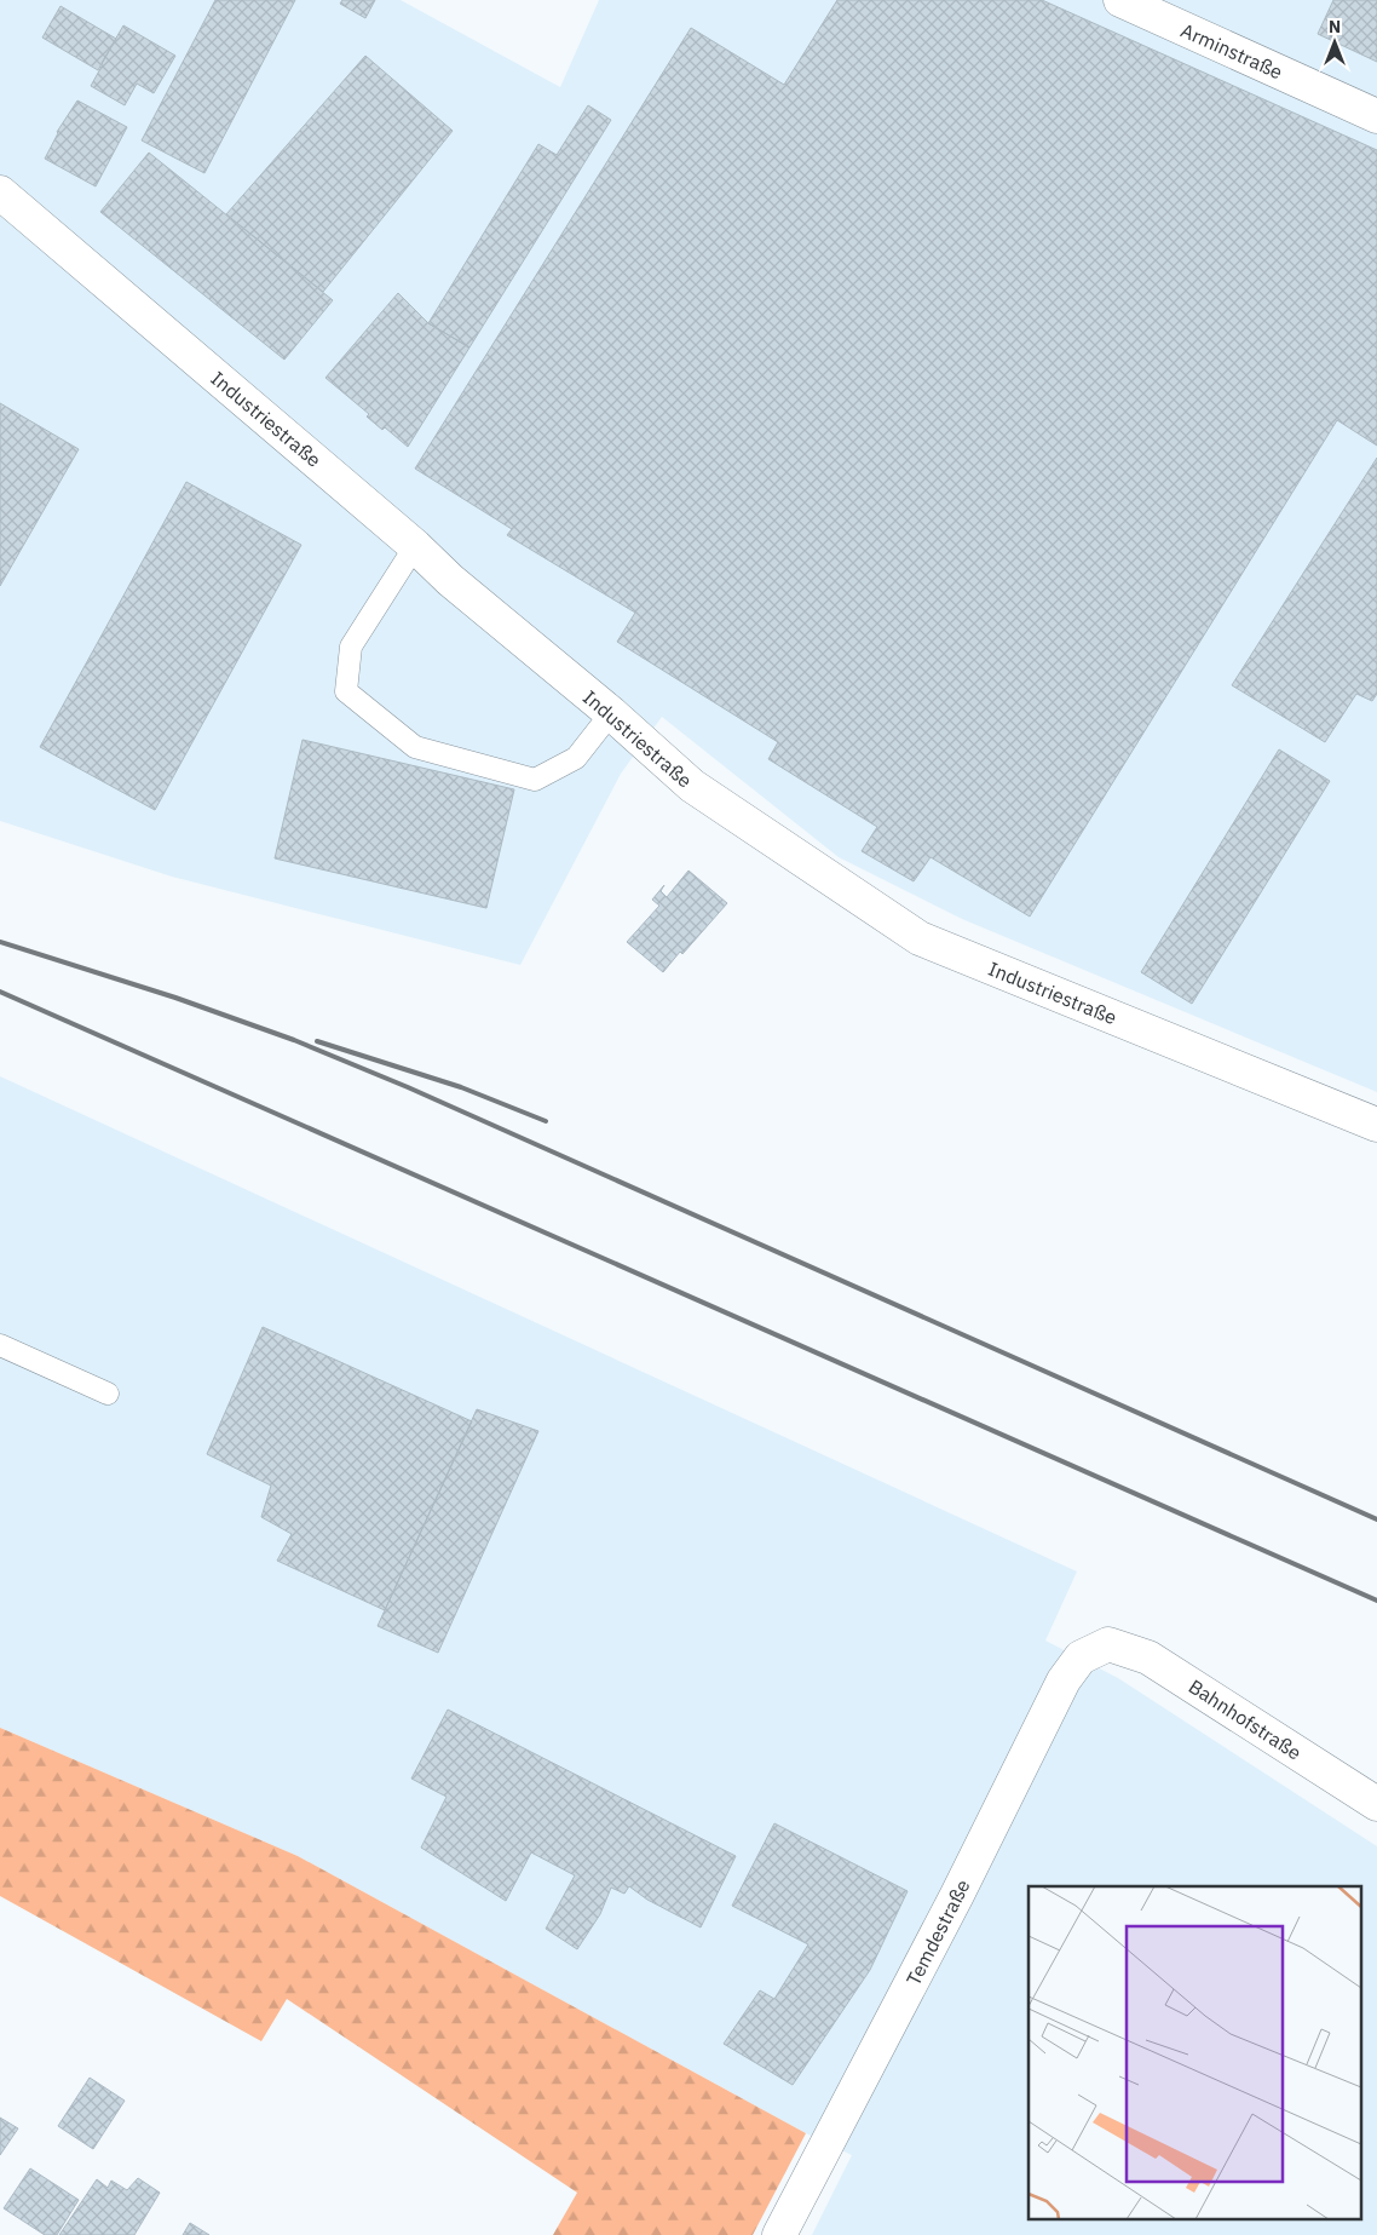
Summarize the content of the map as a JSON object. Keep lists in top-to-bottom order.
{
  "streets": {
    "street": [
      "Arminstraße",
      "Industriestraße",
      "Bahnhofstraße",
      "Temdestraße"
    ]
  },
  "crossings": [
    ["Bahnhofstraße", "Temdestraße"]
  ],
  "north": "top"
}
